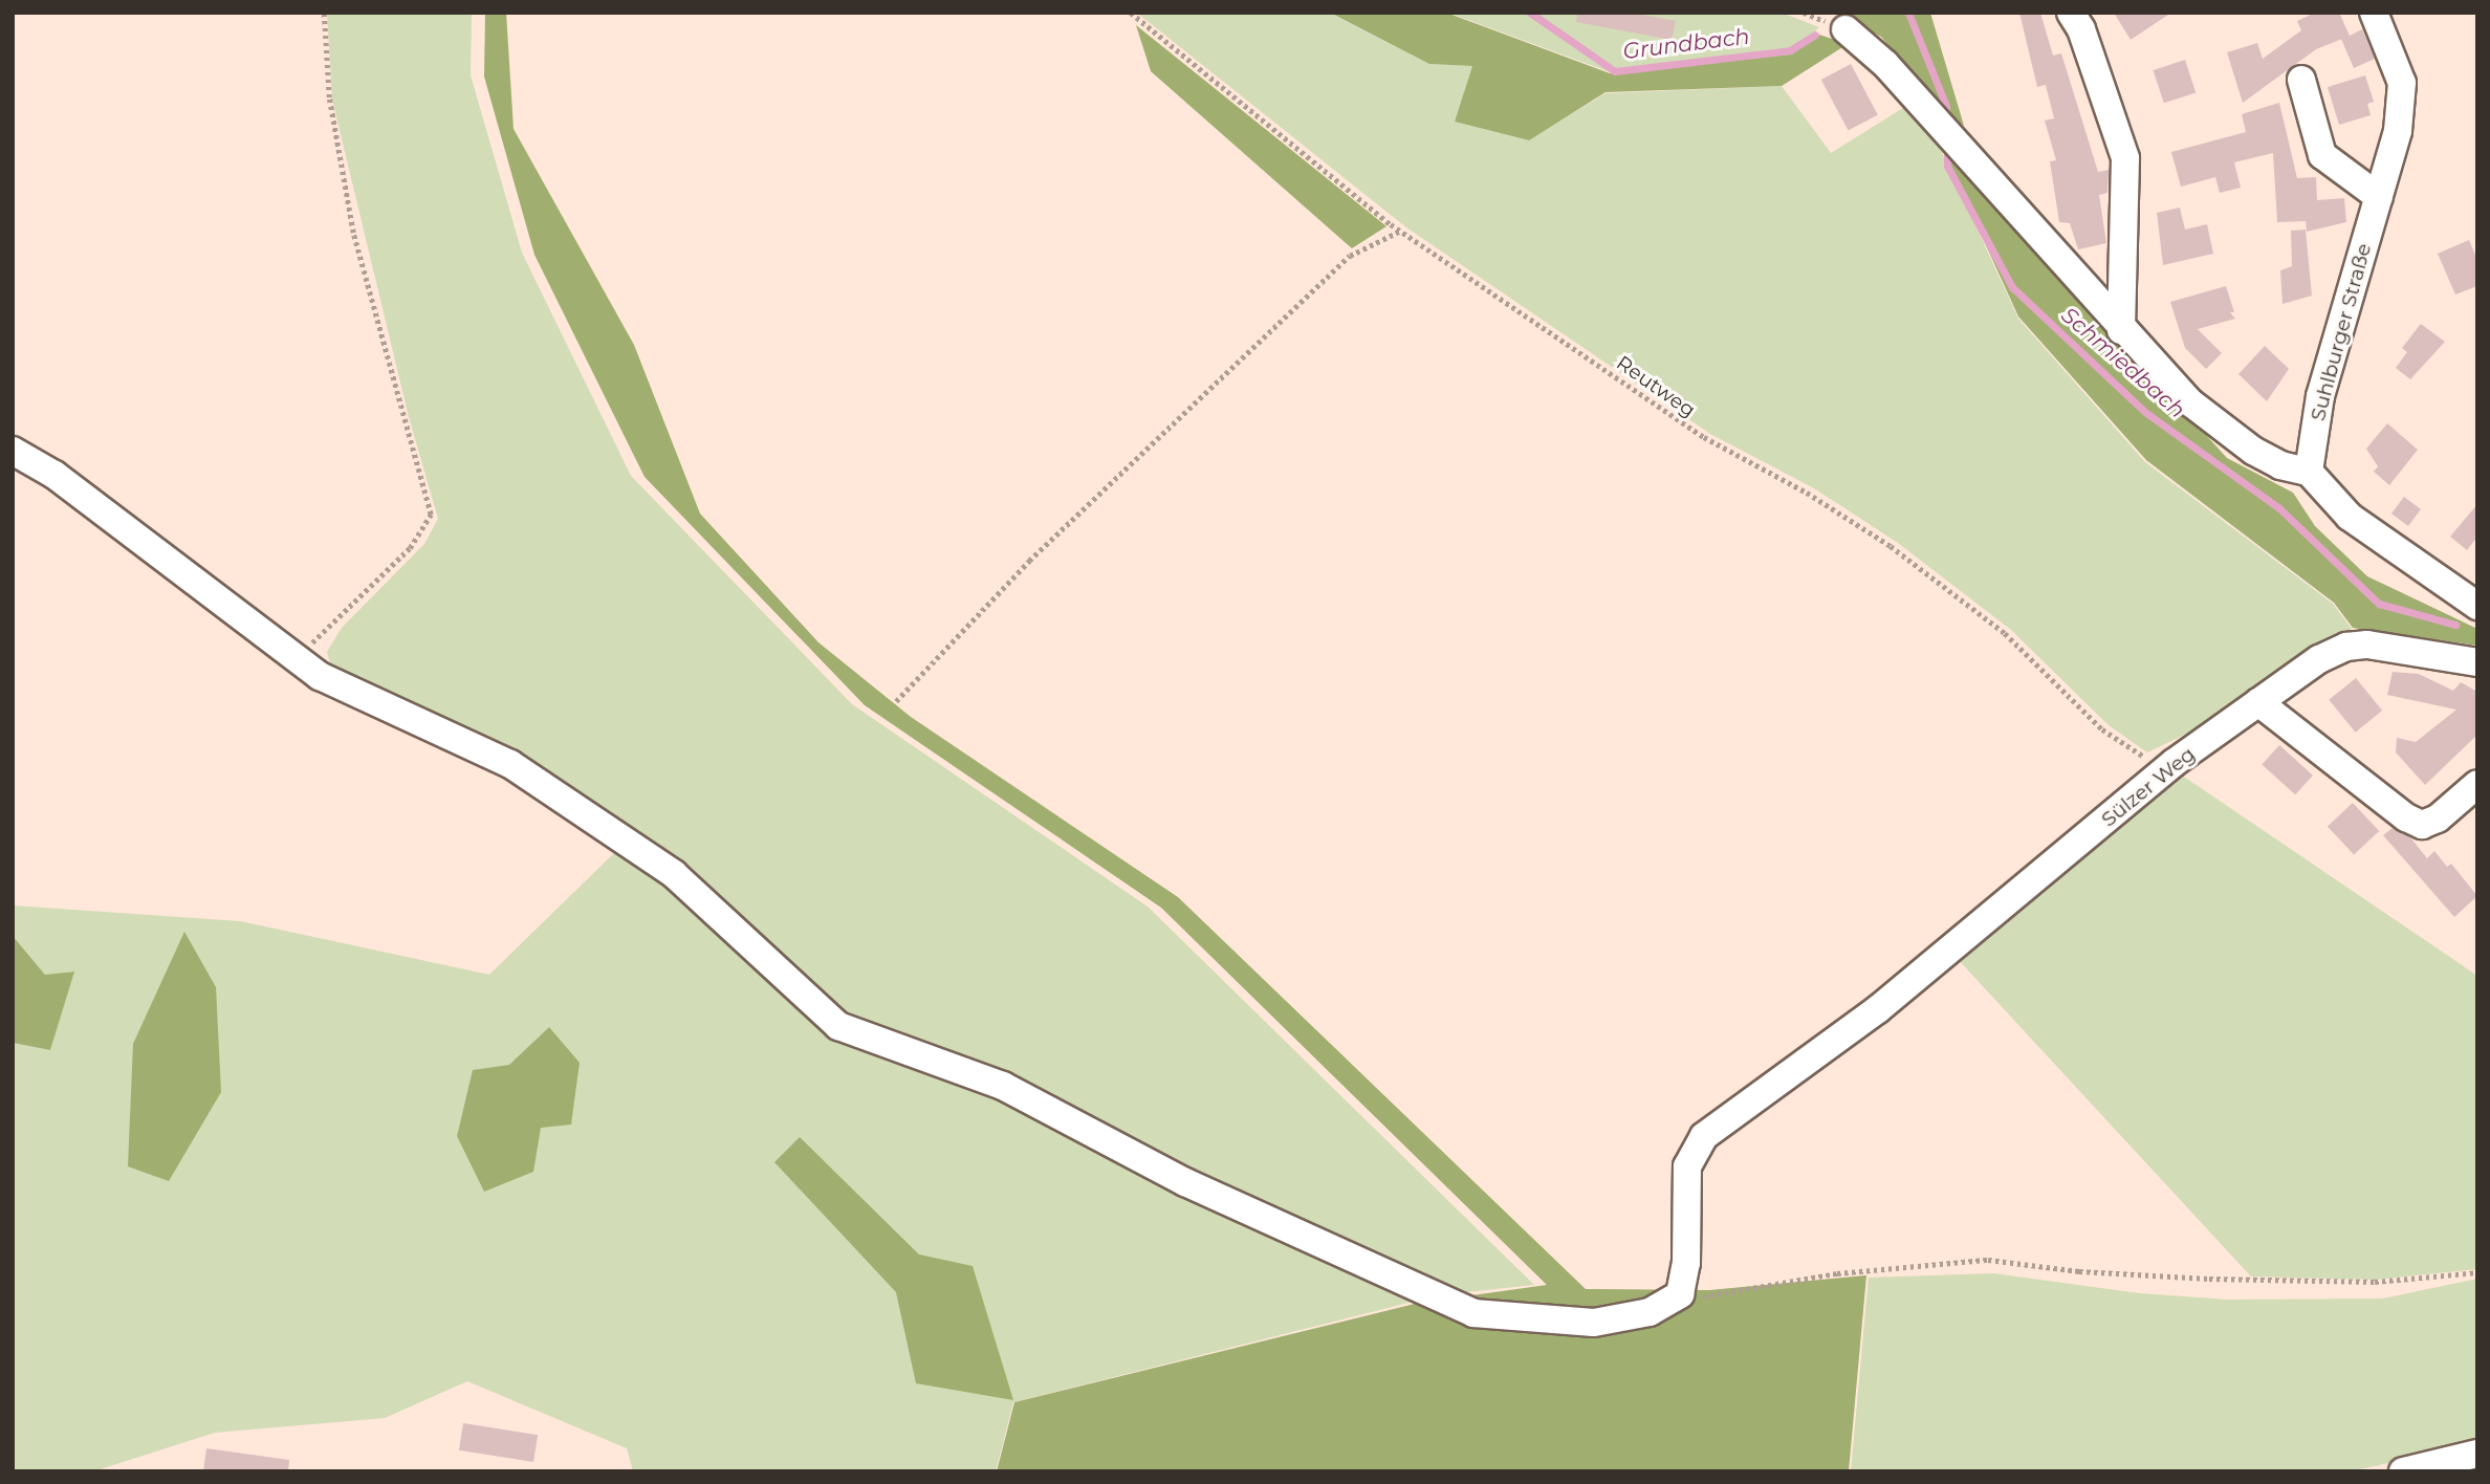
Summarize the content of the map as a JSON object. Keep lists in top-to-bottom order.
{
  "streets": {
    "street": ["Suhlburger Straße", "Sülzer Weg"],
    "path": ["Reutweg"]
  },
  "crossings": [
    ["Reutweg", "Sülzer Weg"]
  ],
  "water": ["Grundbach", "Schmiedbach"]
}
